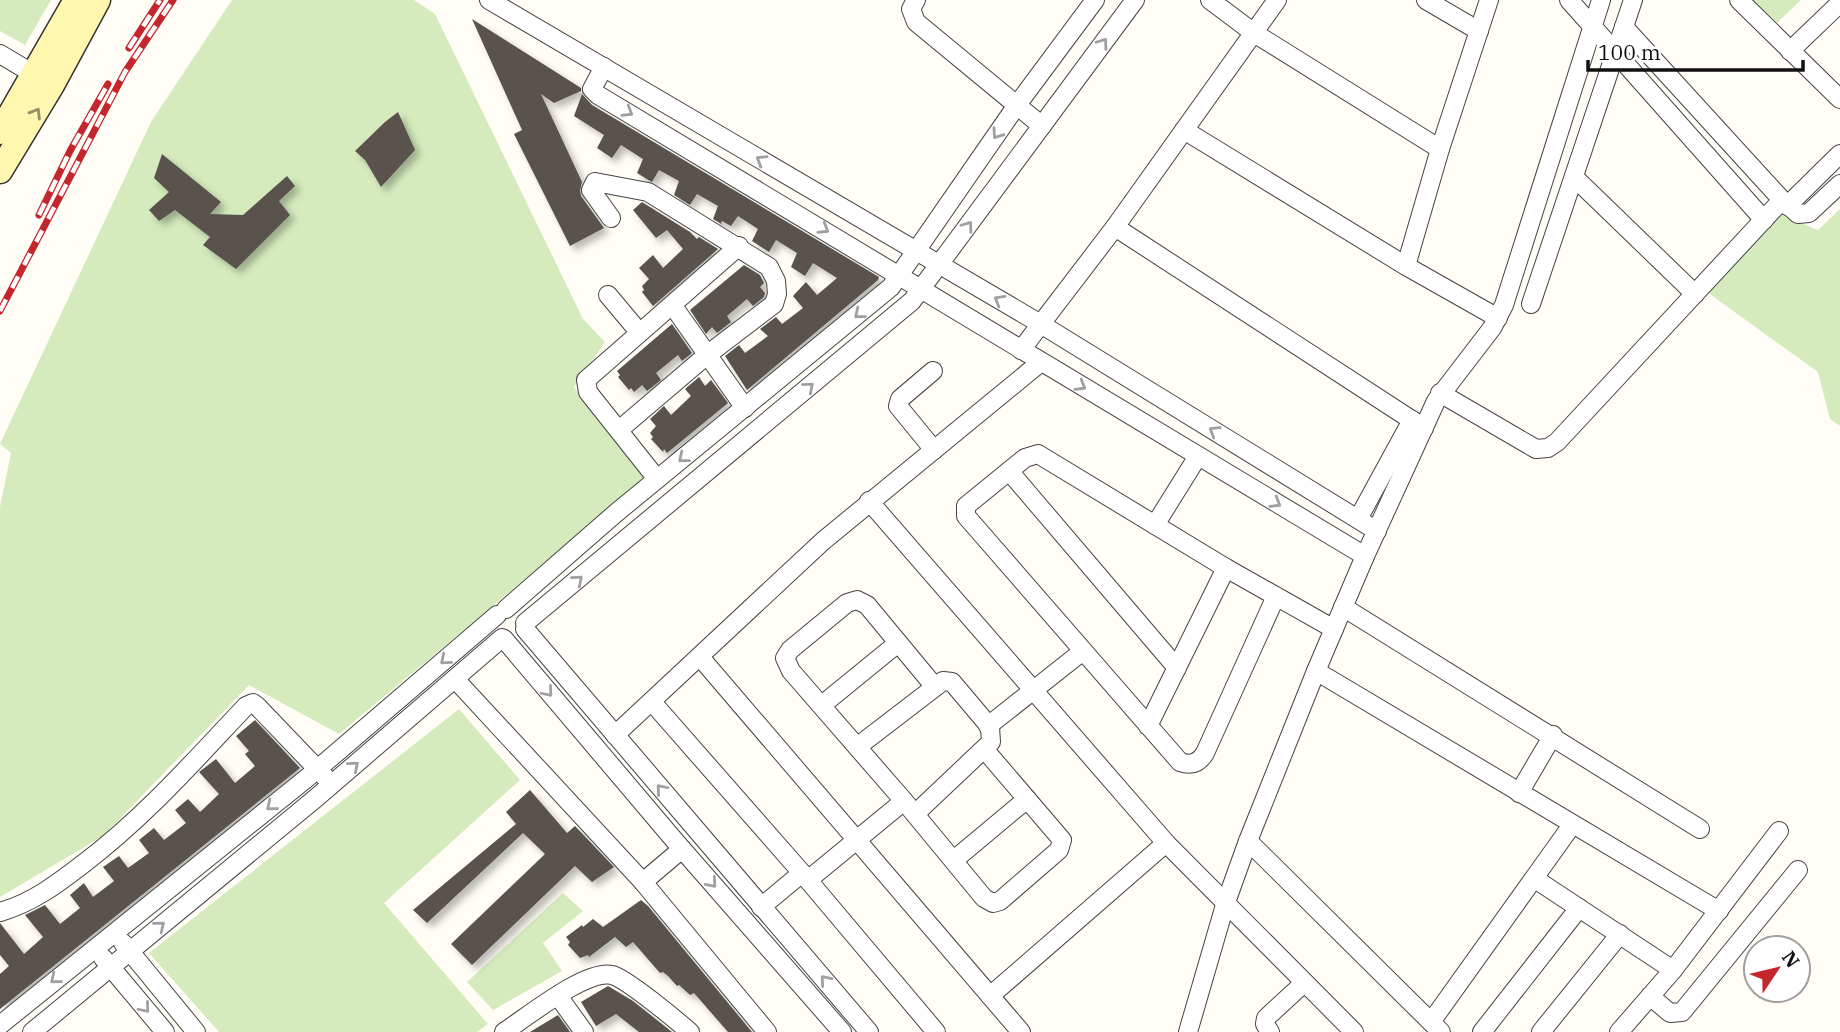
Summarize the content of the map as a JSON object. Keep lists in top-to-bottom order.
{
  "scale_bar": "100 m",
  "north": "top right"
}
